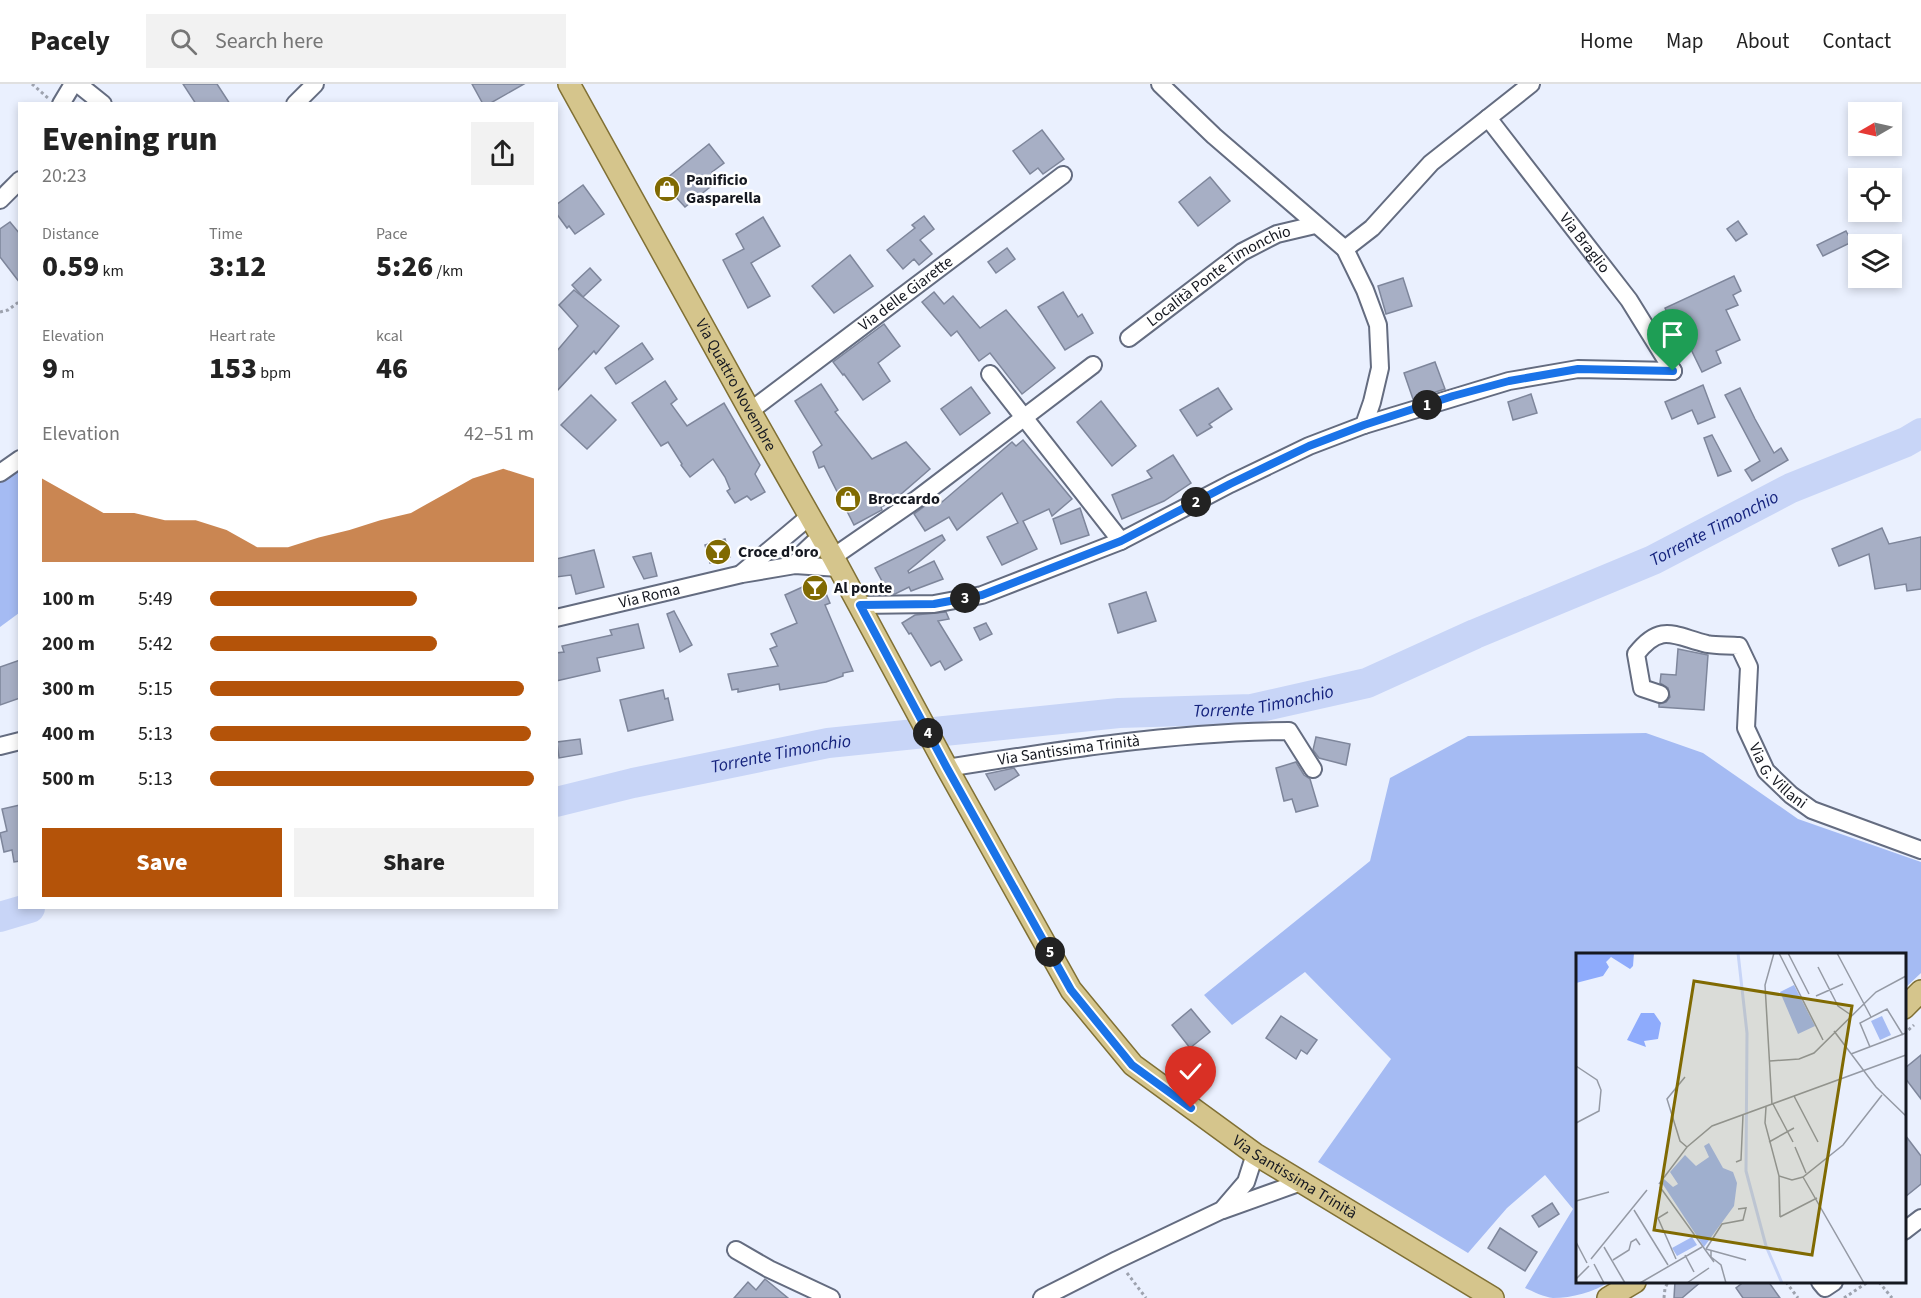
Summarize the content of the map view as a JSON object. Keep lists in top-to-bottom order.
{
  "streets": {
    "main road": ["Via Quattro Novembre", "Via Santissima Trinità"],
    "street": [
      "Via Braglio",
      "Località Ponte Timonchio",
      "Via delle Giarette",
      "Via Roma",
      "Via G. Villani"
    ]
  },
  "crossings": [
    ["Via Braglio", "Località Ponte Timonchio"],
    ["Via delle Giarette", "Via Quattro Novembre"],
    ["Via Quattro Novembre", "Via Roma"],
    ["Via Quattro Novembre", "Via Santissima Trinità"]
  ],
  "water": ["Torrente Timonchio"],
  "places": {
    "shop": ["Panificio Gasparella", "Broccardo"],
    "bar": ["Croce d'oro", "Al ponte"]
  },
  "north": "left",
  "page": {
    "header": "Pacely",
    "search": "Search here",
    "nav": [
      "Home",
      "Map",
      "About",
      "Contact"
    ],
    "heading": ["Evening run", "20:23"],
    "stats": [
      ["Distance", "0.59 km"],
      ["Time", "3:12"],
      ["Pace", "5:26 /km"],
      ["Elevation", "9 m"],
      ["Heart rate", "153 bpm"],
      ["kcal", "46"]
    ],
    "pins": [
      "1",
      "2",
      "3",
      "4",
      "5"
    ],
    "chart": ["Elevation", "42–51 m"],
    "list": [
      {
        "name": "100 m",
        "note": "5:49"
      },
      {
        "name": "200 m",
        "note": "5:42"
      },
      {
        "name": "300 m",
        "note": "5:15"
      },
      {
        "name": "400 m",
        "note": "5:13"
      },
      {
        "name": "500 m",
        "note": "5:13"
      }
    ],
    "buttons": ["Save", "Share"]
  }
}
